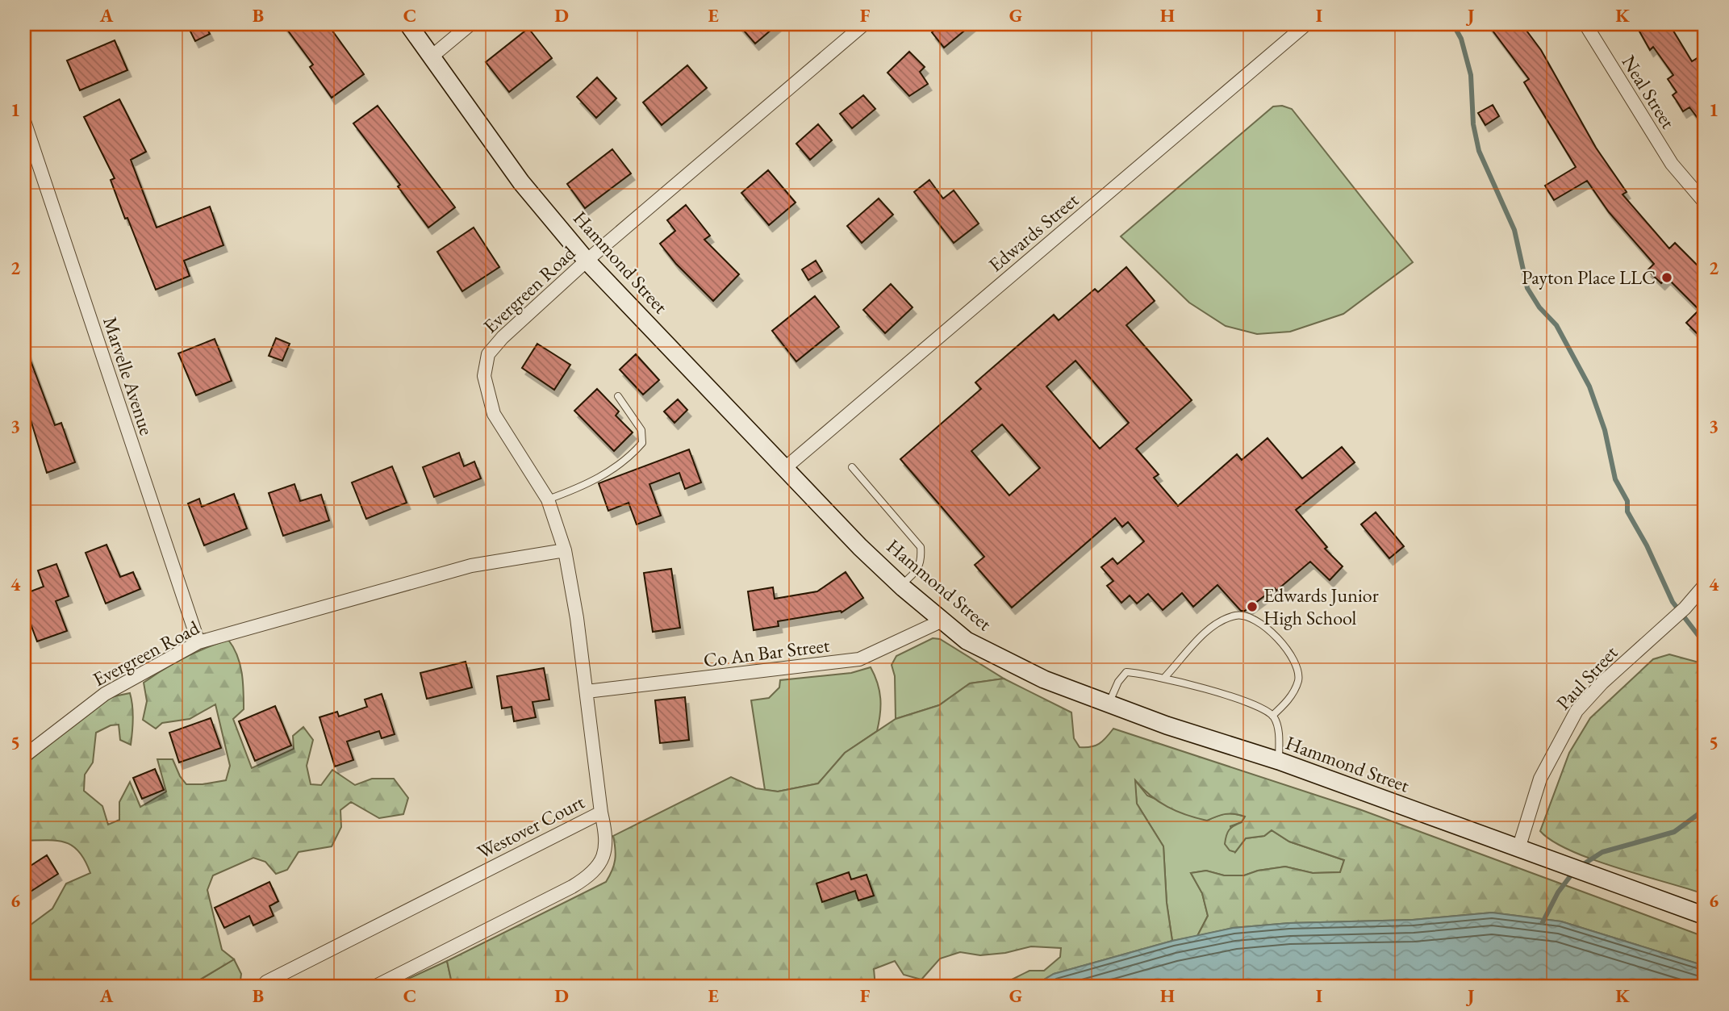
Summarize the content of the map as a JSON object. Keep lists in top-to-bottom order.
{
  "streets": {
    "street": [
      "Neal Street",
      "Edwards Street",
      "Hammond Street",
      "Evergreen Road",
      "Marvelle Avenue",
      "Co An Bar Street",
      "Paul Street",
      "Westover Court"
    ]
  },
  "crossings": [
    ["Edwards Street", "Hammond Street"],
    ["Hammond Street", "Evergreen Road"],
    ["Hammond Street", "Co An Bar Street"],
    ["Hammond Street", "Paul Street"],
    ["Evergreen Road", "Marvelle Avenue"],
    ["Evergreen Road", "Co An Bar Street"],
    ["Evergreen Road", "Westover Court"]
  ],
  "places": ["Payton Place LLC", "Edwards Junior High School"],
  "grid": {
    "columns": [
      "A",
      "B",
      "C",
      "D",
      "E",
      "F",
      "G",
      "H",
      "I",
      "J",
      "K"
    ],
    "rows": [
      "1",
      "2",
      "3",
      "4",
      "5",
      "6"
    ]
  }
}
